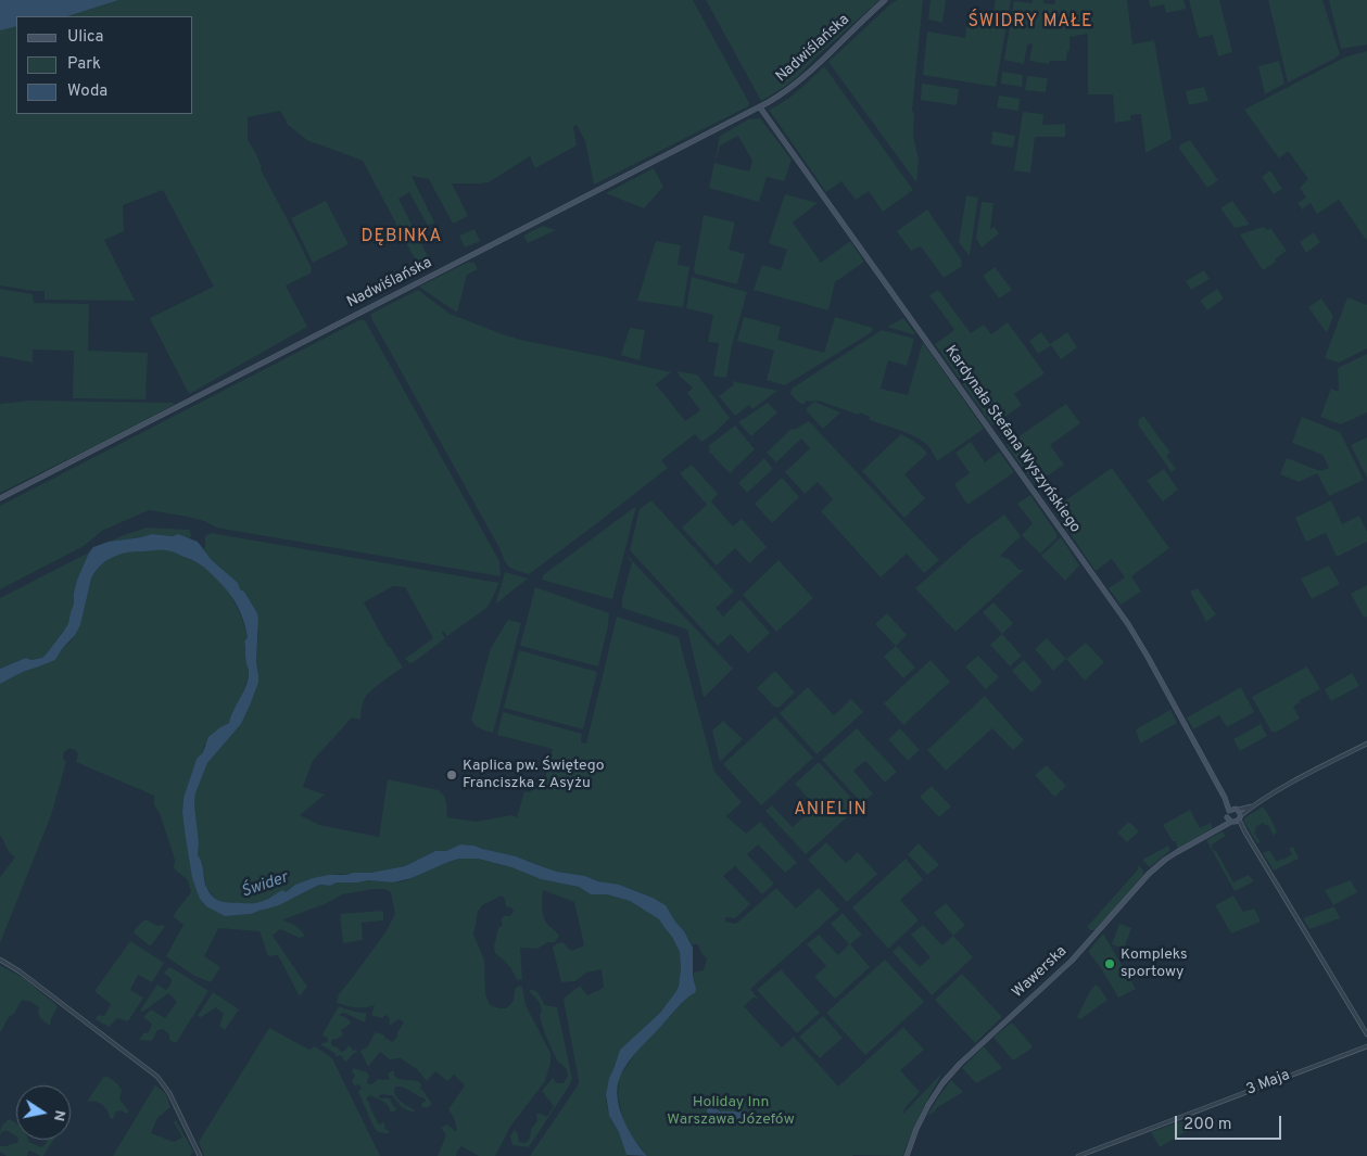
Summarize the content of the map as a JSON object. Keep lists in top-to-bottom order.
{
  "streets": {
    "main road": ["Nadwiślańska", "Kardynała Stefana Wyszyńskiego", "Wawerska"],
    "street": ["3 Maja"]
  },
  "crossings": [
    ["Nadwiślańska", "Kardynała Stefana Wyszyńskiego"],
    ["Kardynała Stefana Wyszyńskiego", "Wawerska"]
  ],
  "districts": ["ŚWIDRY MAŁE", "DĘBINKA", "ANIELIN"],
  "water": ["Świder"],
  "parks": ["Holiday Inn Warszawa Józefów"],
  "places": ["Kaplica pw. Świętego Franciszka z Asyżu", "Kompleks sportowy"],
  "legend": ["Ulica", "Park", "Woda"],
  "scale_bar": "200 m",
  "north": "right"
}
